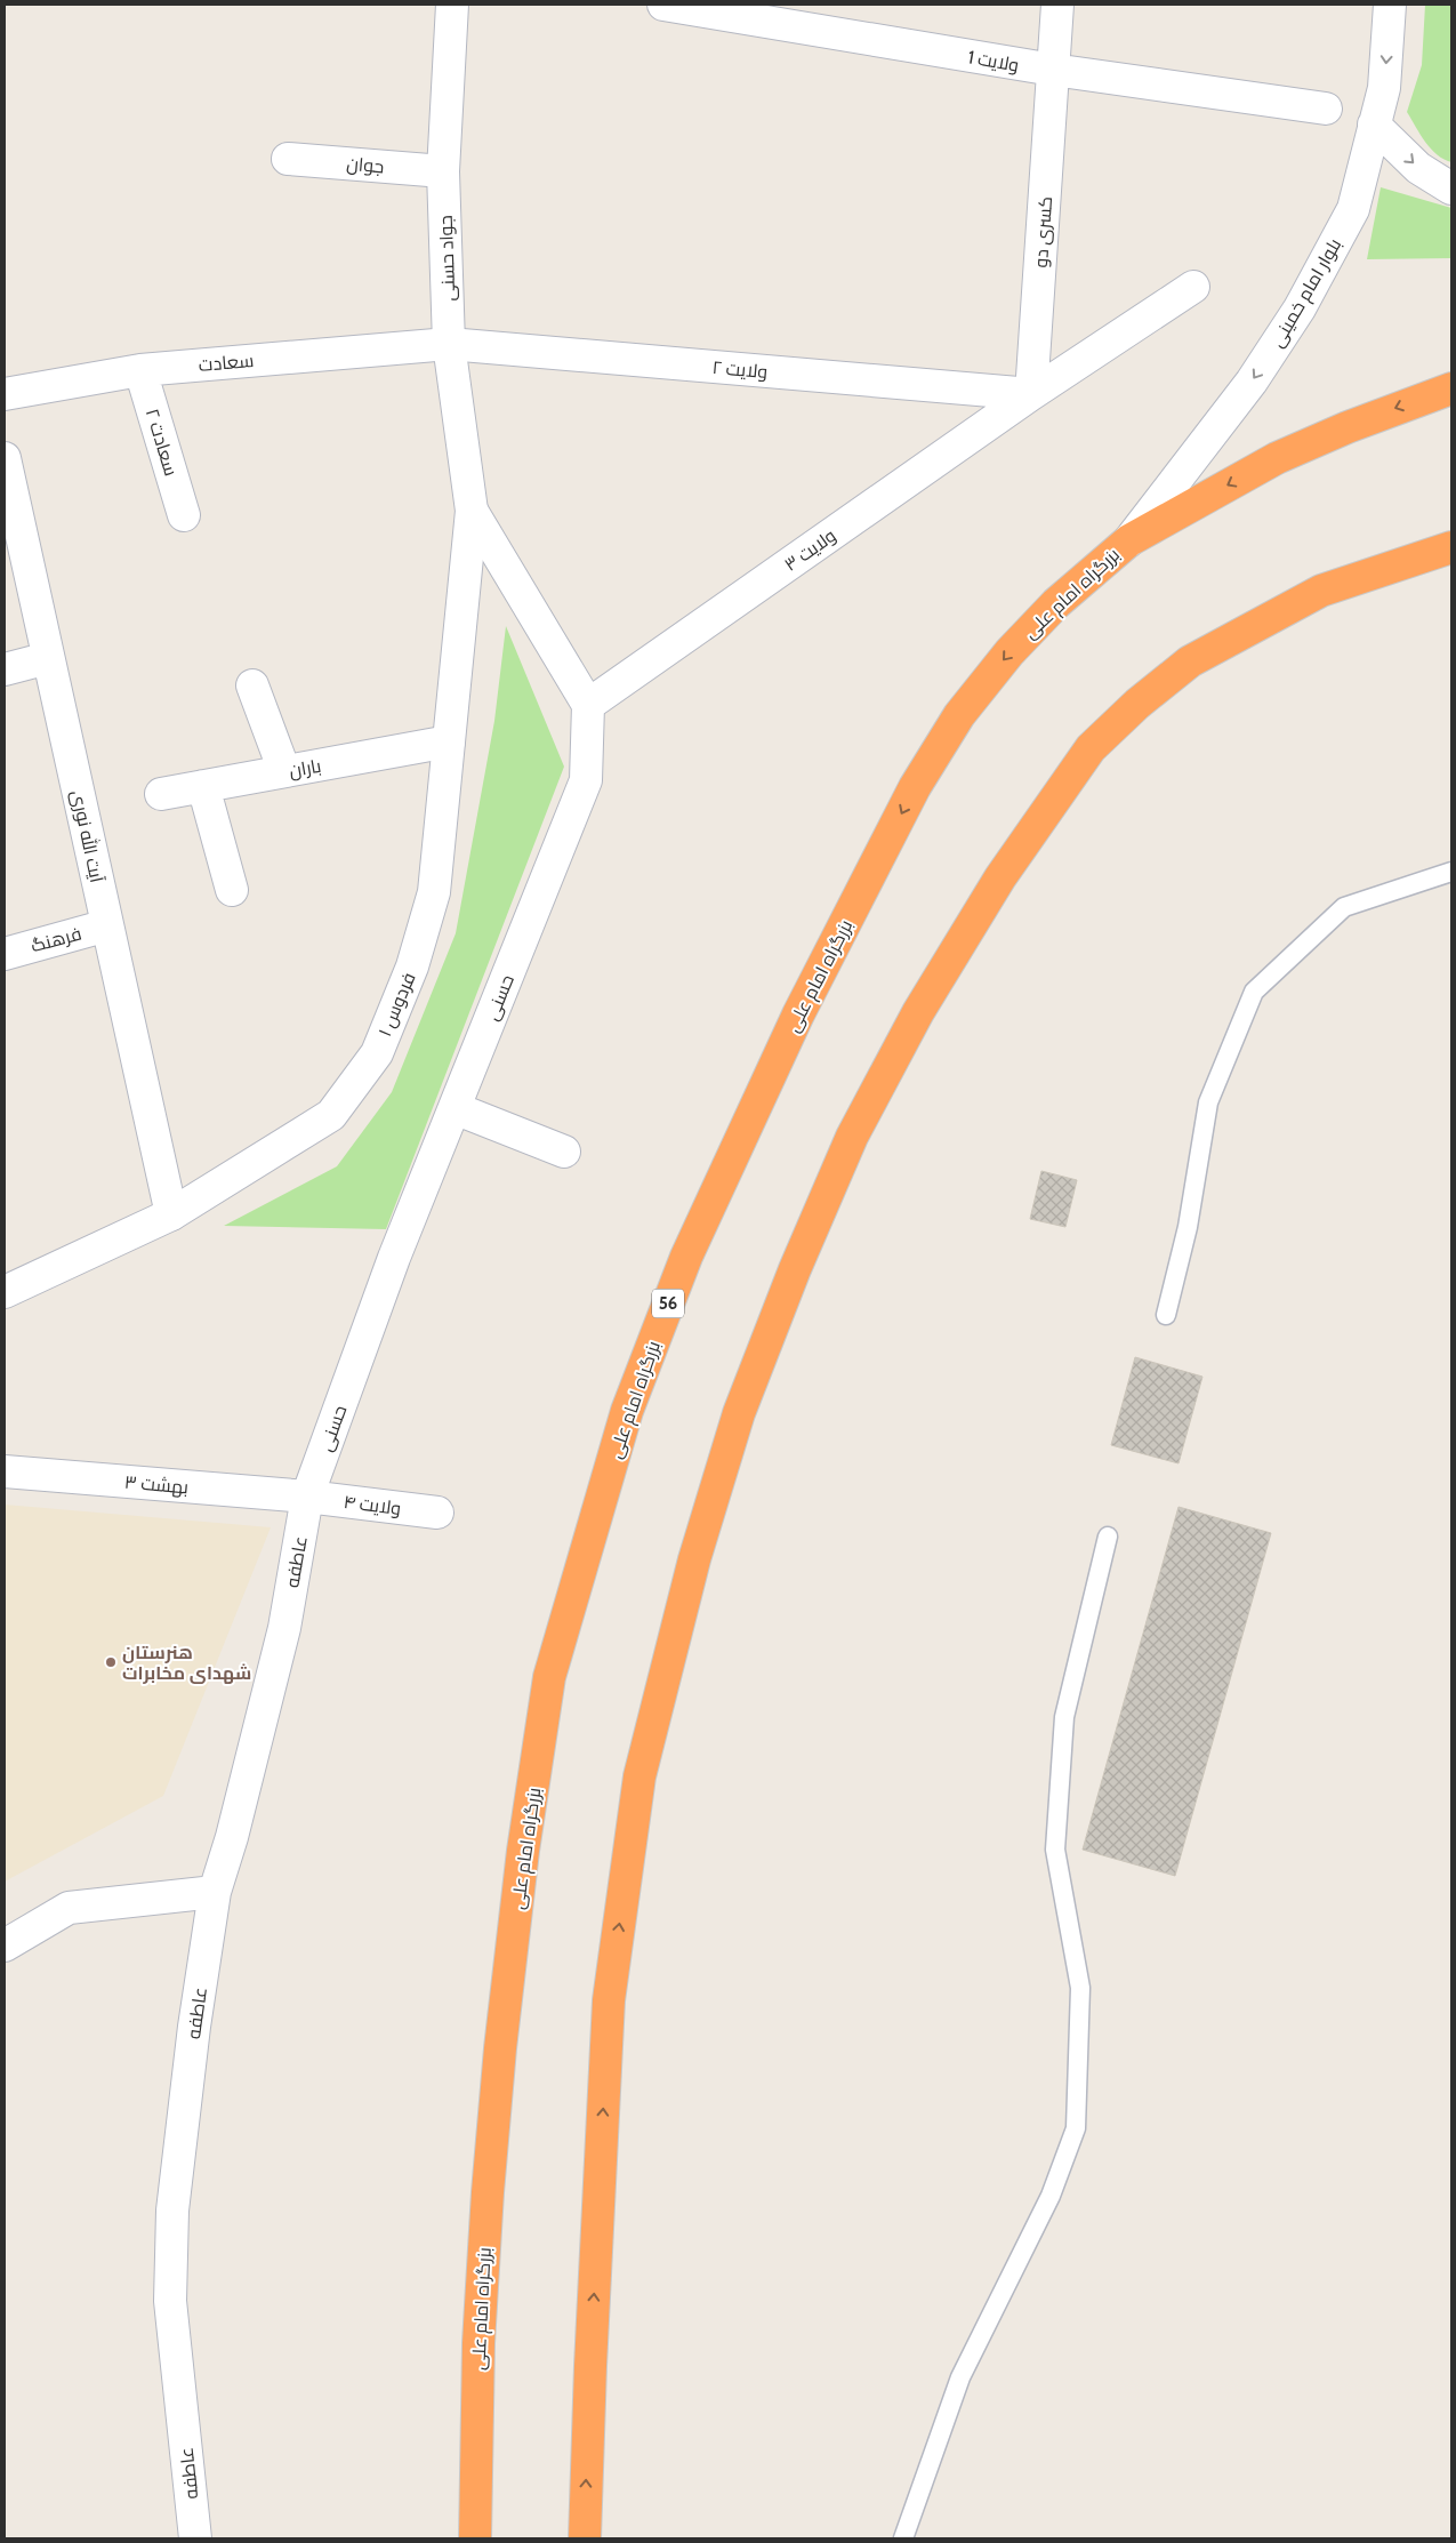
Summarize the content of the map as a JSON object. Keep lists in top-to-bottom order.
{
  "streets": {
    "highway": ["بزرگراه امام علی", "56"],
    "street": [
      "ولایت 1",
      "جوان",
      "کسری دو",
      "جواد حسنی",
      "بلوار امام خمینی",
      "سعادت",
      "ولایت ۲",
      "سعادت ۲",
      "ولایت ۳",
      "باران",
      "آیت الله نوری",
      "فرهنگ",
      "حسنی",
      "فردوس ۱",
      "بهشت ۳",
      "ولایت ۴",
      "عاطفه"
    ]
  },
  "crossings": [
    ["ولایت 1", "کسری دو"],
    ["جوان", "جواد حسنی"],
    ["کسری دو", "ولایت ۲"],
    ["کسری دو", "ولایت ۳"],
    ["جواد حسنی", "سعادت"],
    ["جواد حسنی", "ولایت ۲"],
    ["جواد حسنی", "فردوس ۱"],
    ["بلوار امام خمینی", "بزرگراه امام علی"],
    ["سعادت", "ولایت ۲"],
    ["سعادت", "سعادت ۲"],
    ["ولایت ۲", "ولایت ۳"],
    ["ولایت ۳", "حسنی"],
    ["باران", "فردوس ۱"],
    ["آیت الله نوری", "فرهنگ"],
    ["آیت الله نوری", "فردوس ۱"],
    ["حسنی", "بهشت ۳"],
    ["حسنی", "ولایت ۴"],
    ["حسنی", "عاطفه"],
    ["بهشت ۳", "ولایت ۴"],
    ["بهشت ۳", "عاطفه"],
    ["ولایت ۴", "عاطفه"]
  ],
  "one_way": ["بلوار امام خمینی"],
  "places": ["هنرستان شهدای مخابرات"]
}
